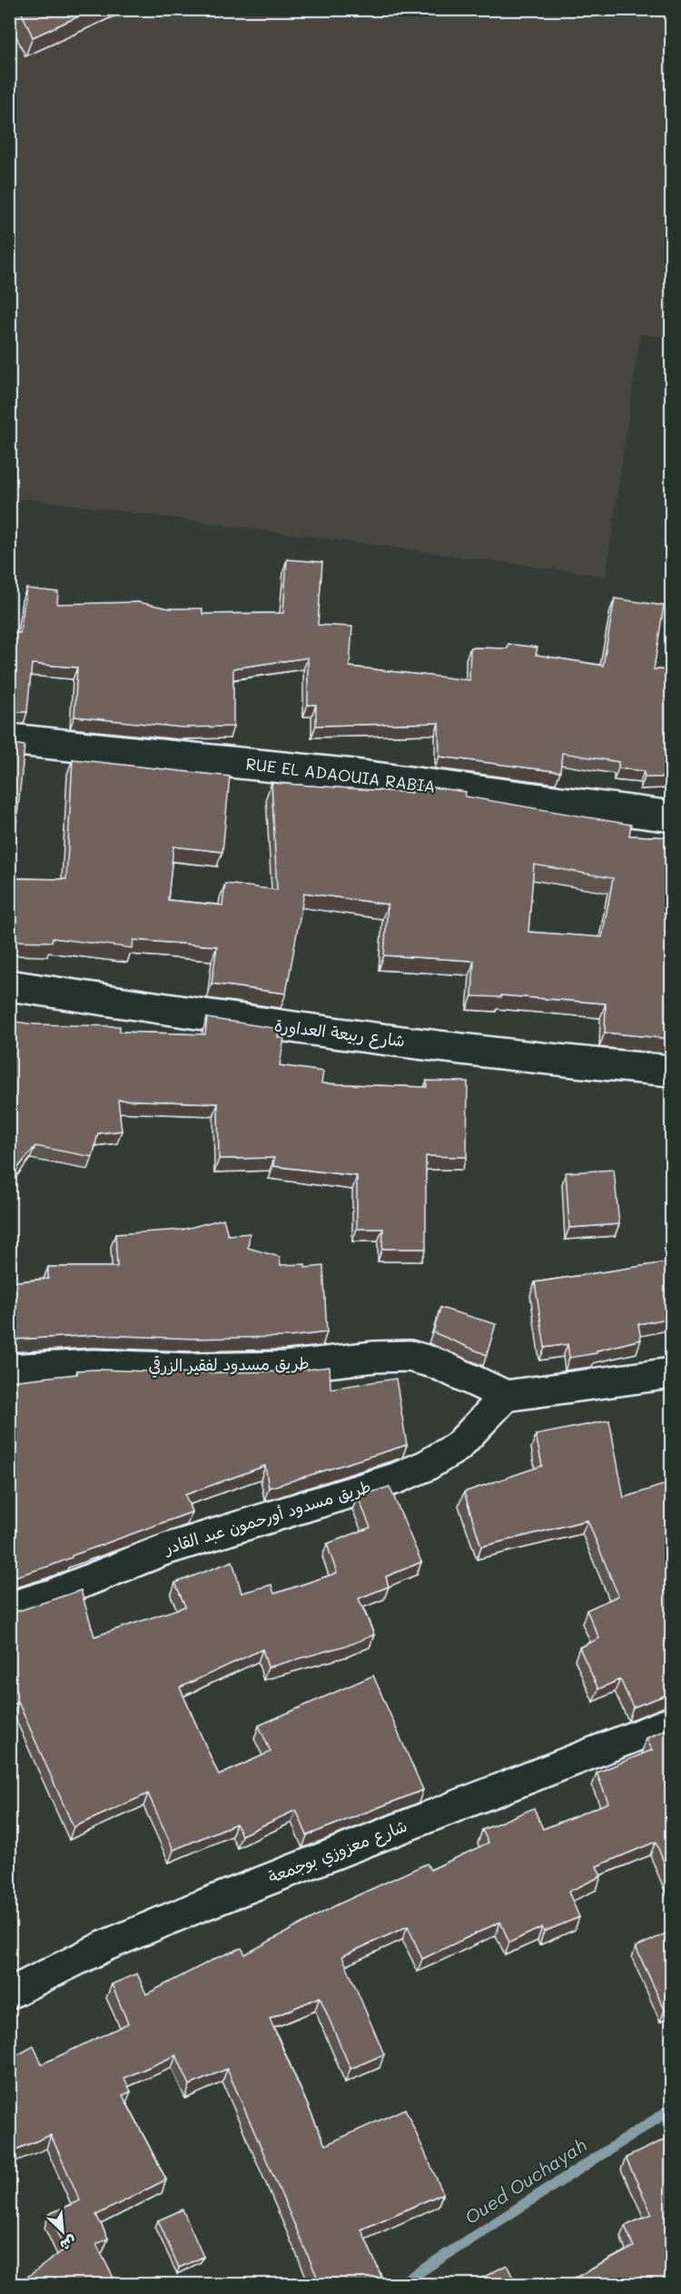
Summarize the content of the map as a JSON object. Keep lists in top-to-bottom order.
{
  "streets": {
    "street": [
      "RUE EL ADAOUIA RABIA",
      "شارع ربيعة العداورة",
      "طريق مسدود لفقير الزرقي",
      "طريق مسدود أورحمون عبد القادر",
      "شارع معزوزي بوجمعة"
    ]
  },
  "crossings": [
    ["طريق مسدود لفقير الزرقي", "طريق مسدود أورحمون عبد القادر"]
  ],
  "water": ["Oued Ouchayah"],
  "north": "bottom right"
}
